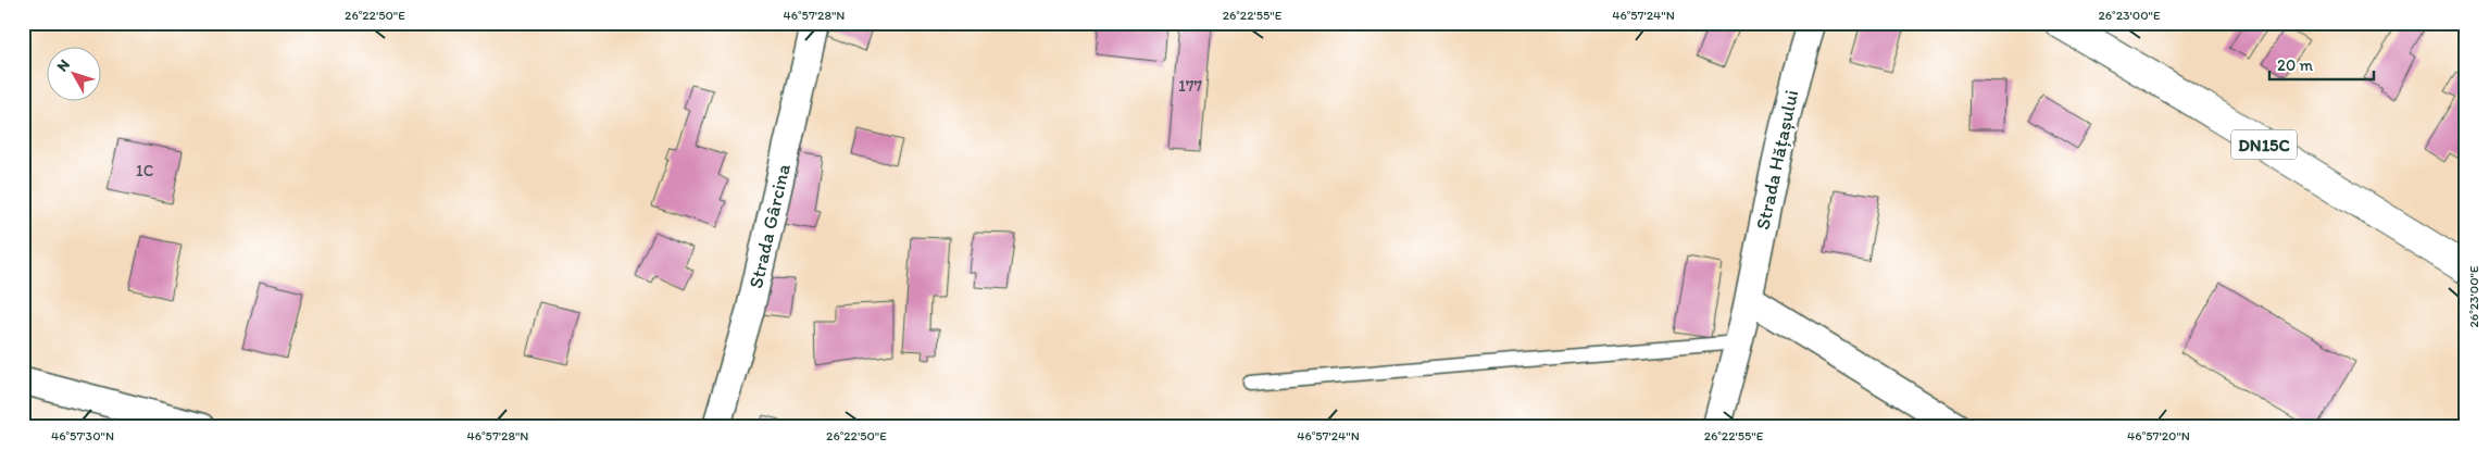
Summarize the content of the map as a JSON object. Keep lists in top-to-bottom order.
{
  "streets": {
    "main road": ["DN15C"],
    "street": ["Strada Hățașului", "Strada Gârcina"]
  },
  "house_numbers": ["177", "1C"],
  "scale_bar": "20 m",
  "north": "top left",
  "coordinates": [
    "26°22'50\"E",
    "46°57'28\"N",
    "26°22'55\"E",
    "46°57'24\"N",
    "26°23'00\"E",
    "46°57'30\"N",
    "46°57'20\"N"
  ]
}
